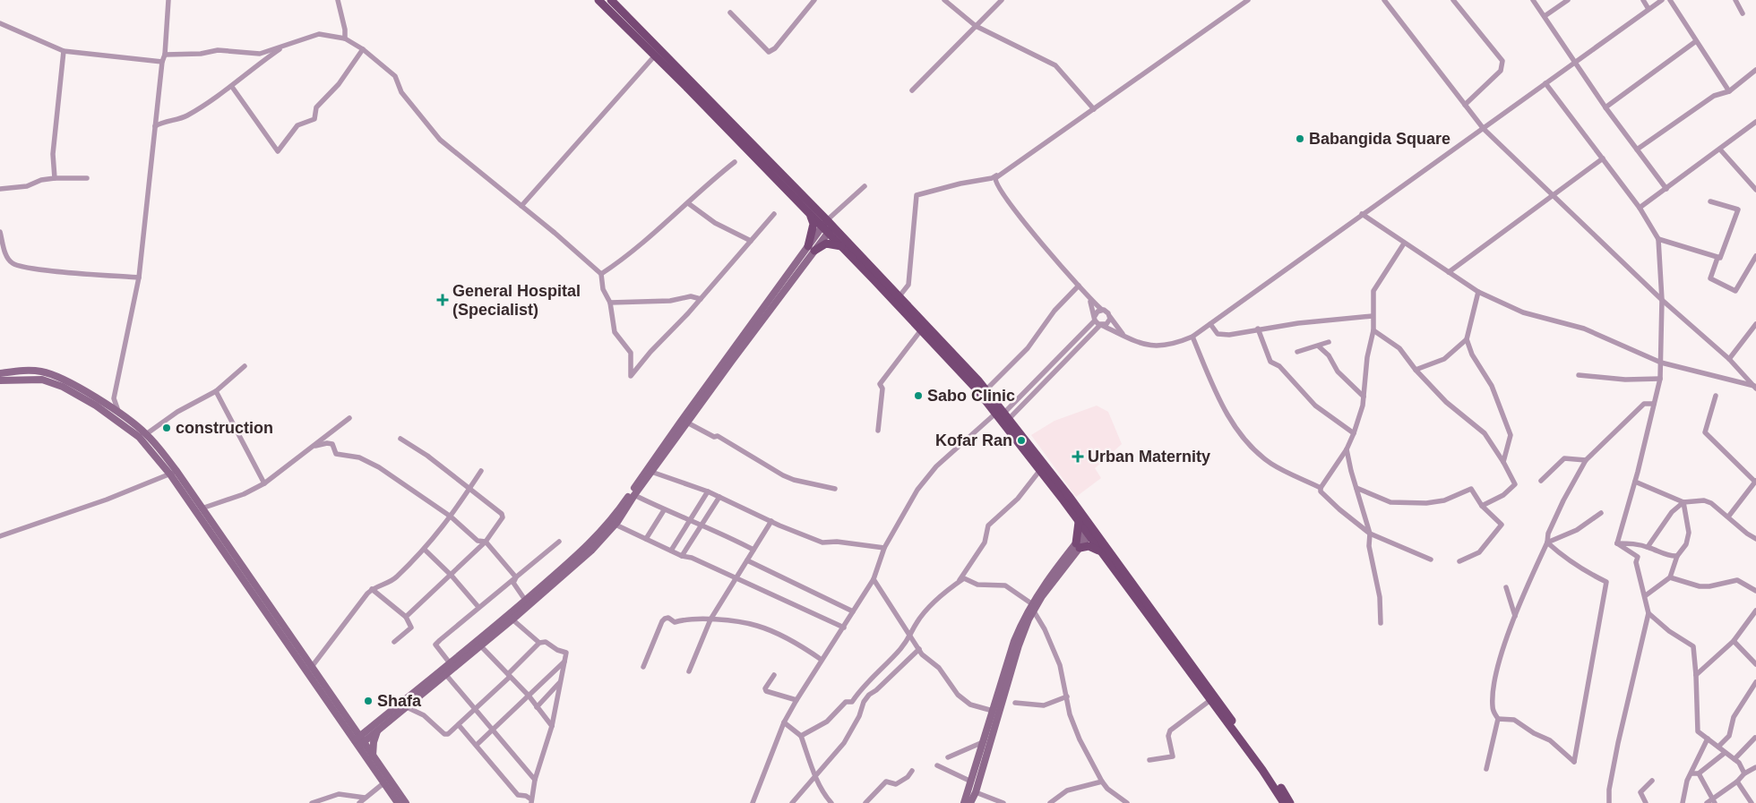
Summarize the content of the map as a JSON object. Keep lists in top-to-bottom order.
{
  "places": {
    "other": [
      "Babangida Square",
      "Sabo Clinic",
      "construction",
      "Kofar Ran",
      "Shafa"
    ],
    "health": ["General Hospital (Specialist)", "Urban Maternity"]
  }
}
